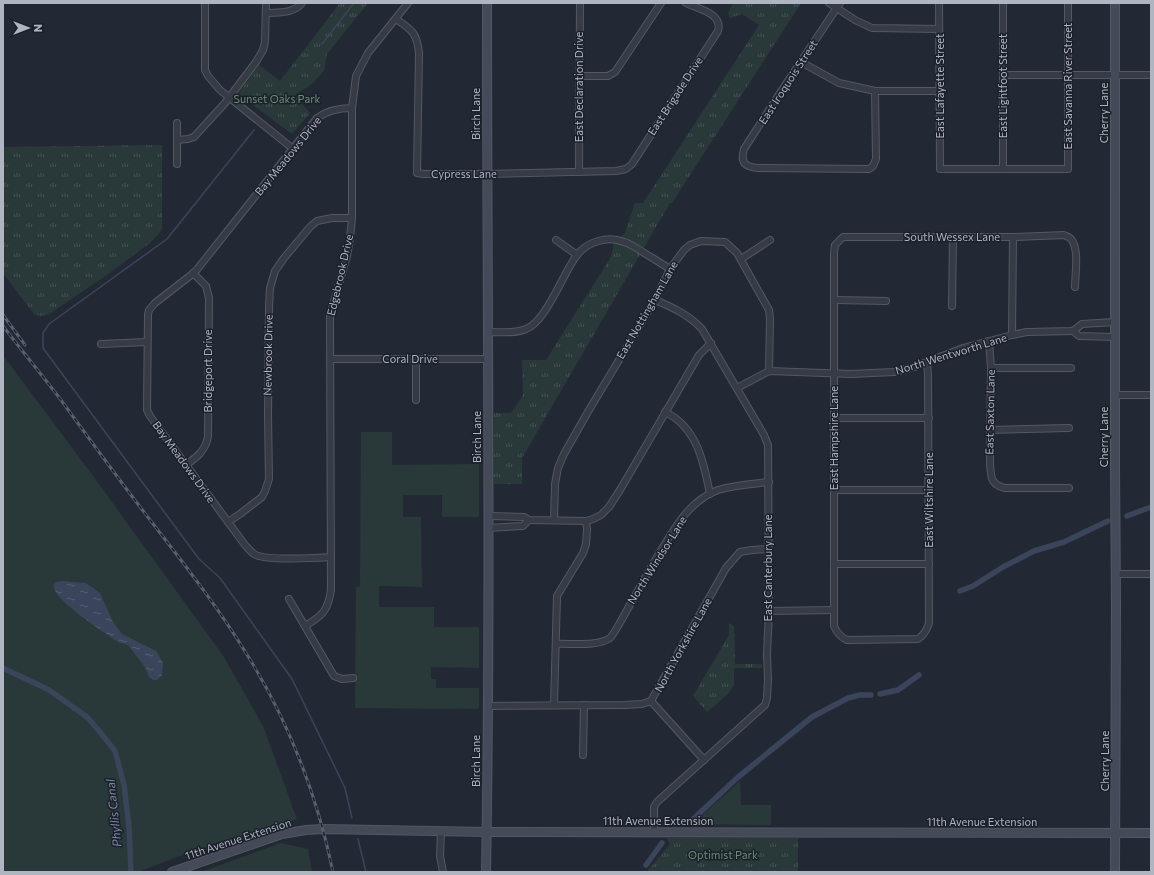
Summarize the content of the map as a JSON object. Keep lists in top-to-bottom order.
{
  "streets": {
    "street": [
      "East Iroquois Street",
      "East Lafayette Street",
      "East Lightfoot Street",
      "East Savanna River Street",
      "East Declaration Drive",
      "East Brigade Drive",
      "Cherry Lane",
      "Birch Lane",
      "Bay Meadows Drive",
      "Cypress Lane",
      "South Wessex Lane",
      "Edgebrook Drive",
      "East Nottingham Lane",
      "North Wentworth Lane",
      "Newbrook Drive",
      "Coral Drive",
      "Bridgeport Drive",
      "East Saxton Lane",
      "East Hampshire Lane",
      "East Wiltshire Lane",
      "North Windsor Lane",
      "East Canterbury Lane",
      "North Yorkshire Lane",
      "11th Avenue Extension"
    ]
  },
  "crossings": [
    ["East Lafayette Street", "East Lightfoot Street"],
    ["East Lafayette Street", "East Savanna River Street"],
    ["East Lightfoot Street", "East Savanna River Street"],
    ["East Declaration Drive", "Cypress Lane"],
    ["East Brigade Drive", "Cypress Lane"],
    ["Cherry Lane", "North Wentworth Lane"],
    ["Cherry Lane", "11th Avenue Extension"],
    ["Birch Lane", "Cypress Lane"],
    ["Birch Lane", "Coral Drive"],
    ["Birch Lane", "North Yorkshire Lane"],
    ["Birch Lane", "11th Avenue Extension"],
    ["Bay Meadows Drive", "Edgebrook Drive"],
    ["Bay Meadows Drive", "Newbrook Drive"],
    ["Bay Meadows Drive", "Bridgeport Drive"],
    ["Cypress Lane", "Edgebrook Drive"],
    ["South Wessex Lane", "East Hampshire Lane"],
    ["Edgebrook Drive", "Newbrook Drive"],
    ["Edgebrook Drive", "Coral Drive"],
    ["East Nottingham Lane", "North Wentworth Lane"],
    ["East Nottingham Lane", "East Canterbury Lane"],
    ["North Wentworth Lane", "East Saxton Lane"],
    ["North Wentworth Lane", "East Hampshire Lane"],
    ["North Wentworth Lane", "East Wiltshire Lane"],
    ["North Wentworth Lane", "East Canterbury Lane"],
    ["East Hampshire Lane", "East Wiltshire Lane"],
    ["North Windsor Lane", "East Canterbury Lane"],
    ["East Canterbury Lane", "North Yorkshire Lane"],
    ["East Canterbury Lane", "11th Avenue Extension"]
  ],
  "water": ["Phyllis Canal"],
  "parks": ["Sunset Oaks Park", "Optimist Park"],
  "north": "right"
}
